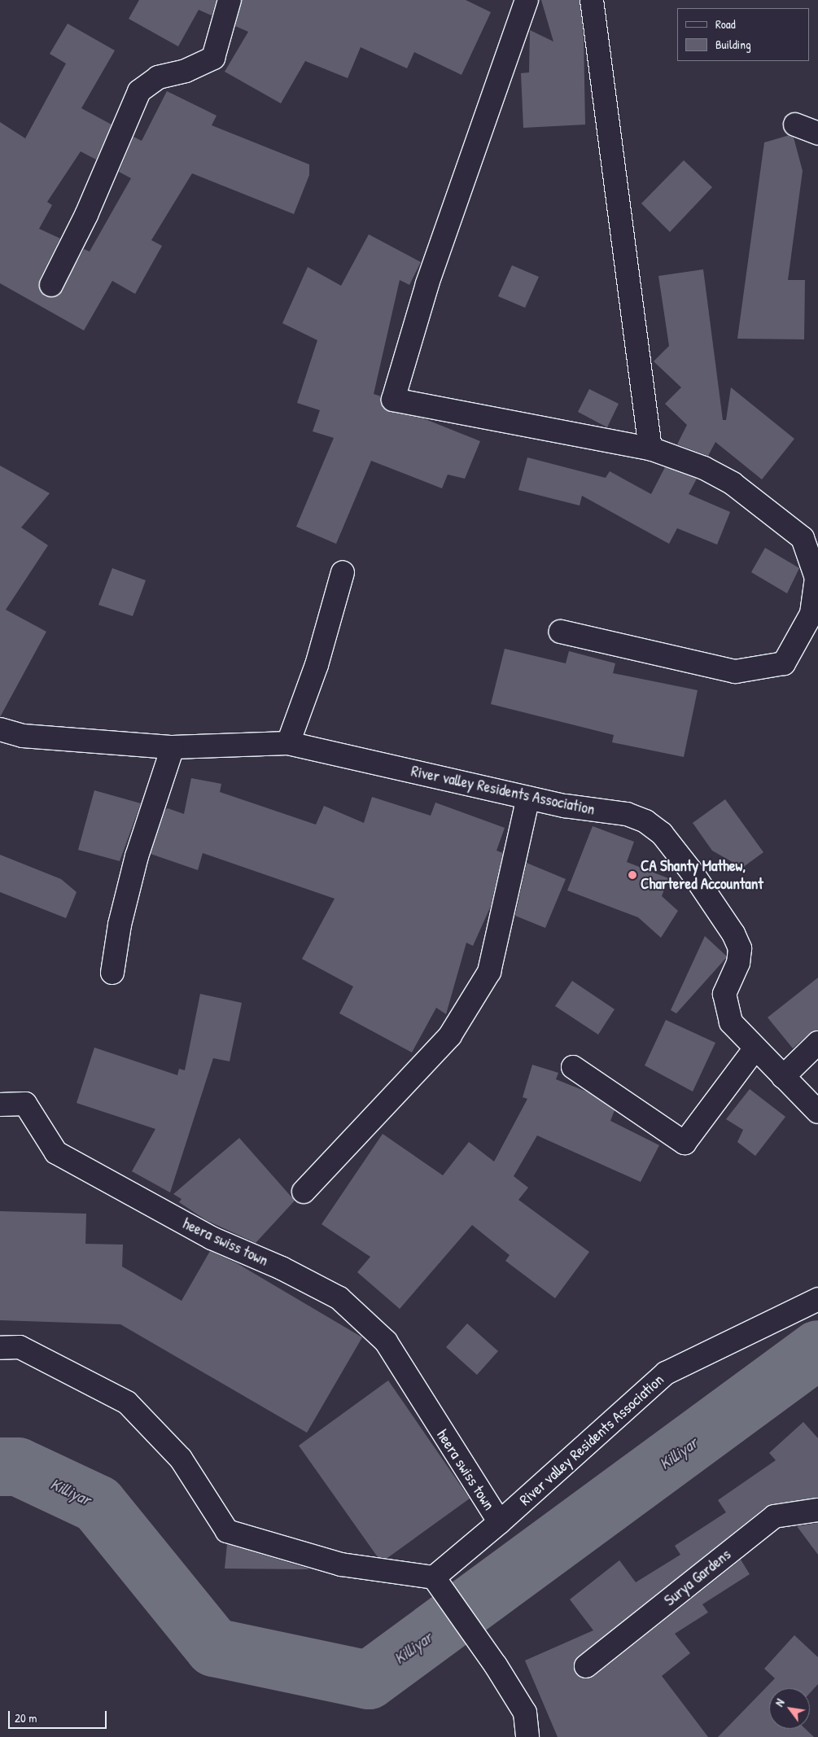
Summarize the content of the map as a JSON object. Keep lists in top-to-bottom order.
{
  "streets": {
    "street": ["River valley Residents Association", "heera swiss town", "Surya Gardens"]
  },
  "crossings": [
    ["River valley Residents Association", "heera swiss town"]
  ],
  "water": ["Killiyar"],
  "places": ["CA Shanty Mathew, Chartered Accountant"],
  "legend": ["Road", "Building"],
  "scale_bar": "20 m",
  "north": "top left"
}
